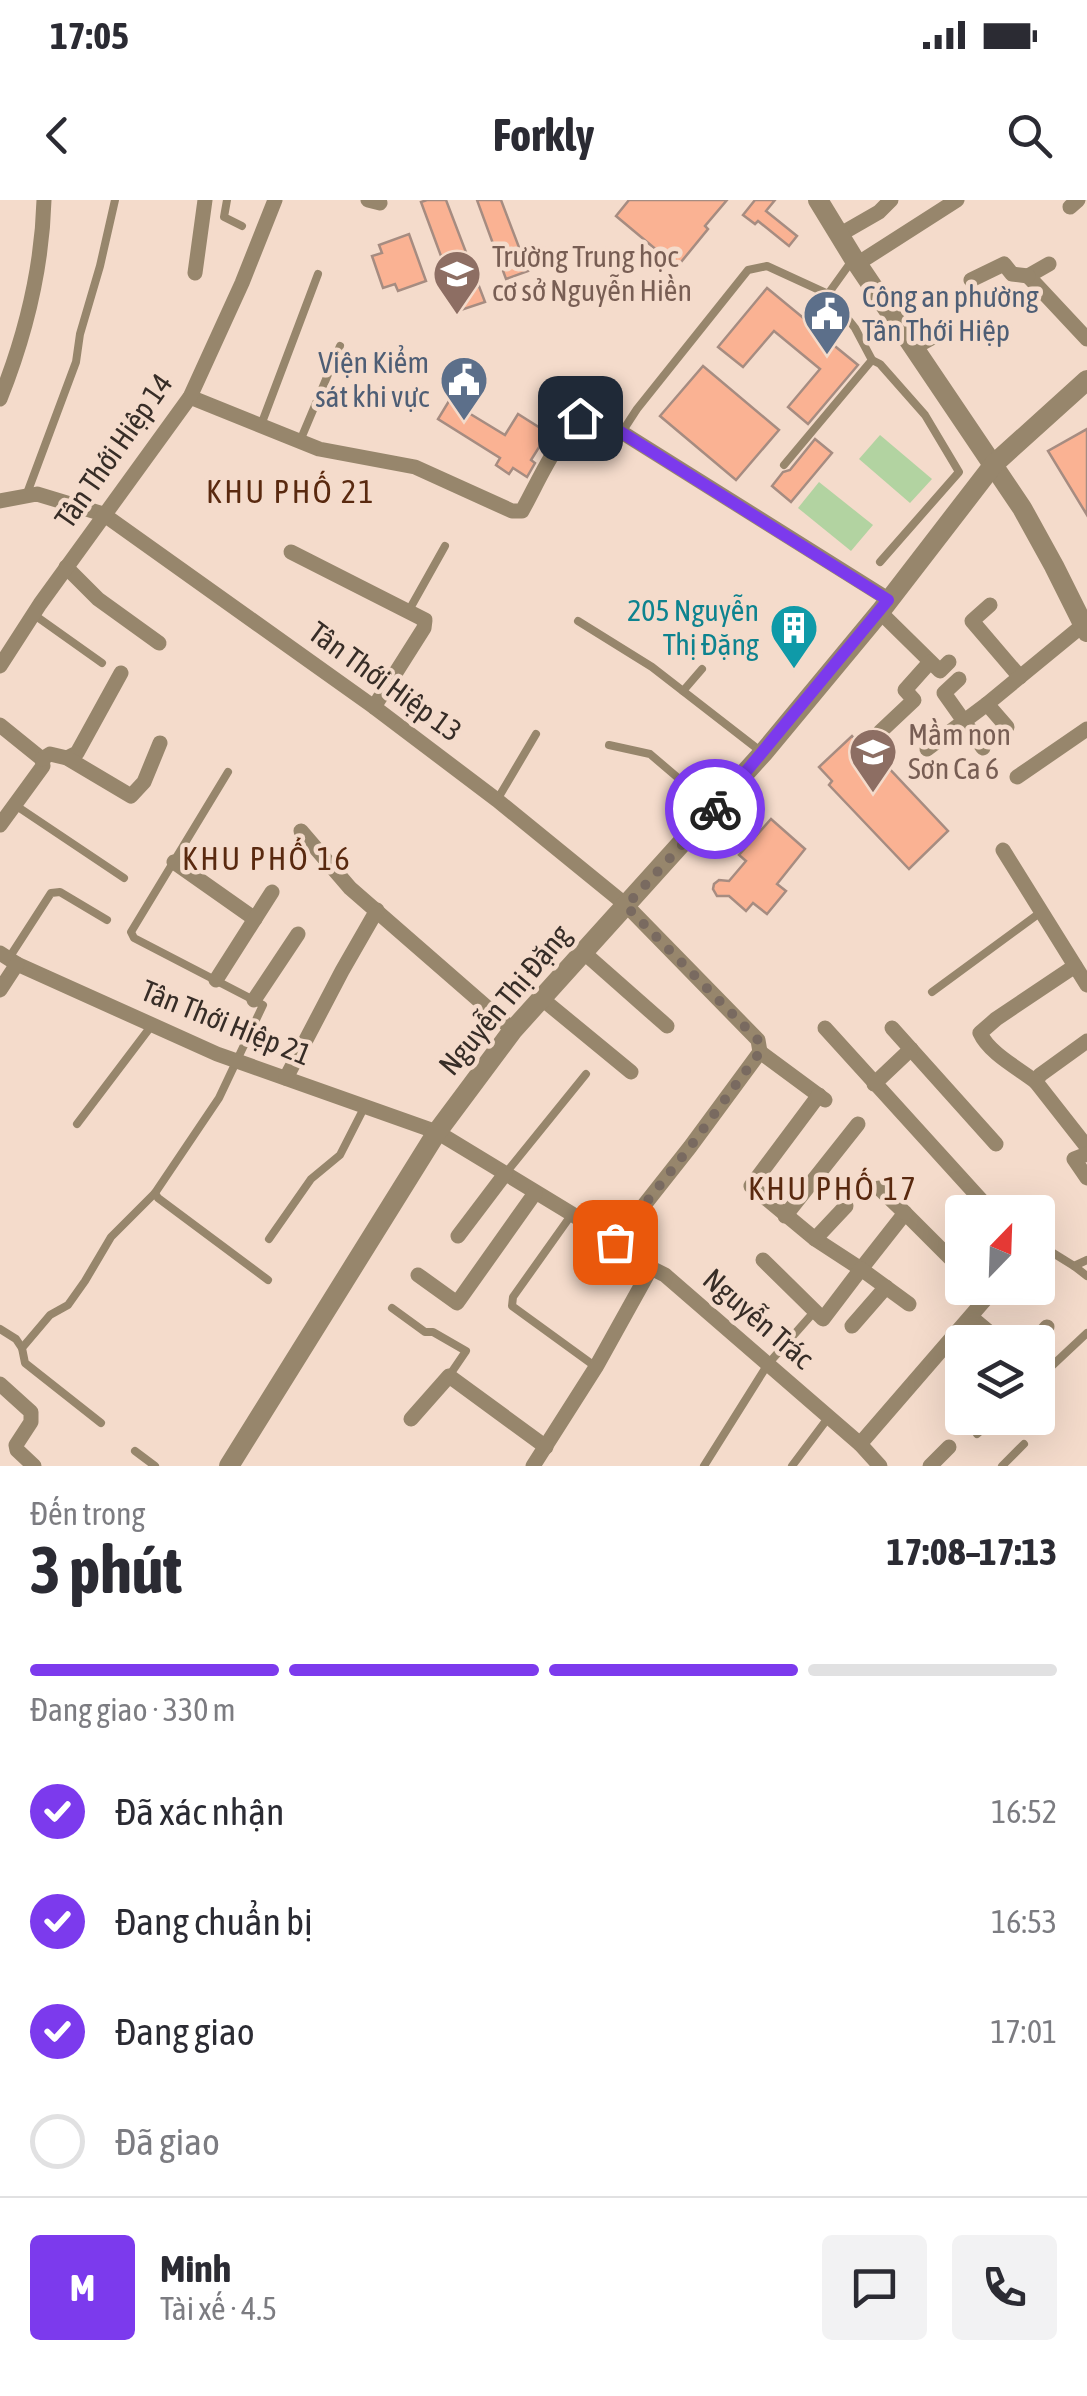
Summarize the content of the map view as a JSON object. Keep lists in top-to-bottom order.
{
  "streets": {
    "street": [
      "Tân Thới Hiệp 14",
      "Tân Thới Hiệp 13",
      "Nguyễn Thị Đặng",
      "Tân Thới Hiệp 21",
      "Nguyễn Trác"
    ]
  },
  "crossings": [
    ["Tân Thới Hiệp 14", "Tân Thới Hiệp 13"],
    ["Tân Thới Hiệp 13", "Nguyễn Thị Đặng"],
    ["Nguyễn Thị Đặng", "Tân Thới Hiệp 21"],
    ["Nguyễn Thị Đặng", "Nguyễn Trác"],
    ["Tân Thới Hiệp 21", "Nguyễn Trác"]
  ],
  "districts": ["KHU PHỐ 21", "KHU PHỐ 16", "KHU PHỐ 17"],
  "places": {
    "school or university": ["Trường Trung học cơ sở Nguyễn Hiền", "Mầm non Sơn Ca 6"],
    "public building": ["Công an phường Tân Thới Hiệp", "Viện Kiểm sát khi vực"],
    "building": ["205 Nguyễn Thị Đặng"]
  },
  "north": "top right",
  "page": {
    "status": "17:05",
    "header": "Forkly",
    "heading": ["3 phút", "Đến trong", "17:08–17:13"],
    "panel": ["Minh", "Tài xế · 4.5"],
    "bar": "Đang giao · 330 m",
    "list": [
      ["Đã xác nhận", "16:52"],
      ["Đang chuẩn bị", "16:53"],
      ["Đang giao", "17:01"],
      "Đã giao"
    ],
    "round": "M"
  }
}
